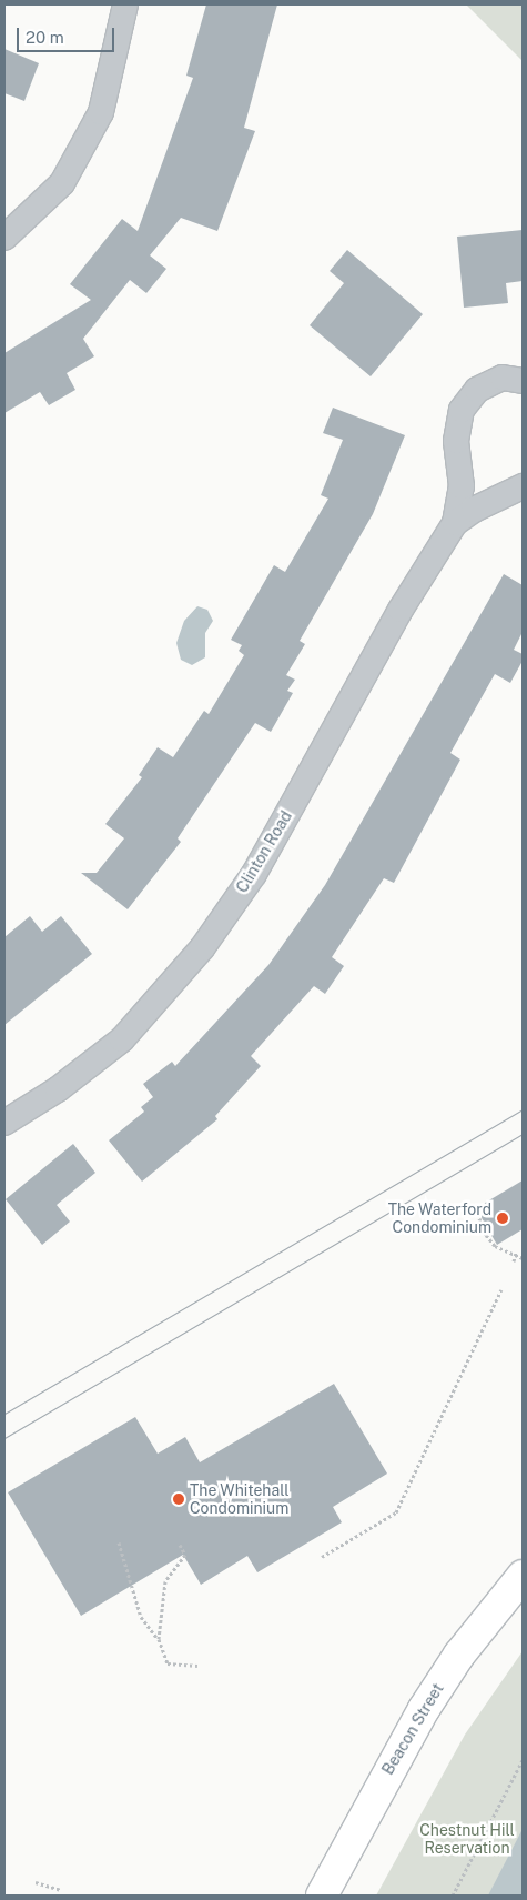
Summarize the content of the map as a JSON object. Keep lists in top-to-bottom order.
{
  "streets": {
    "main road": ["Beacon Street"],
    "street": ["Clinton Road"]
  },
  "parks": ["Chestnut Hill Reservation"],
  "places": ["The Waterford Condominium", "The Whitehall Condominium"],
  "scale_bar": "20 m"
}
